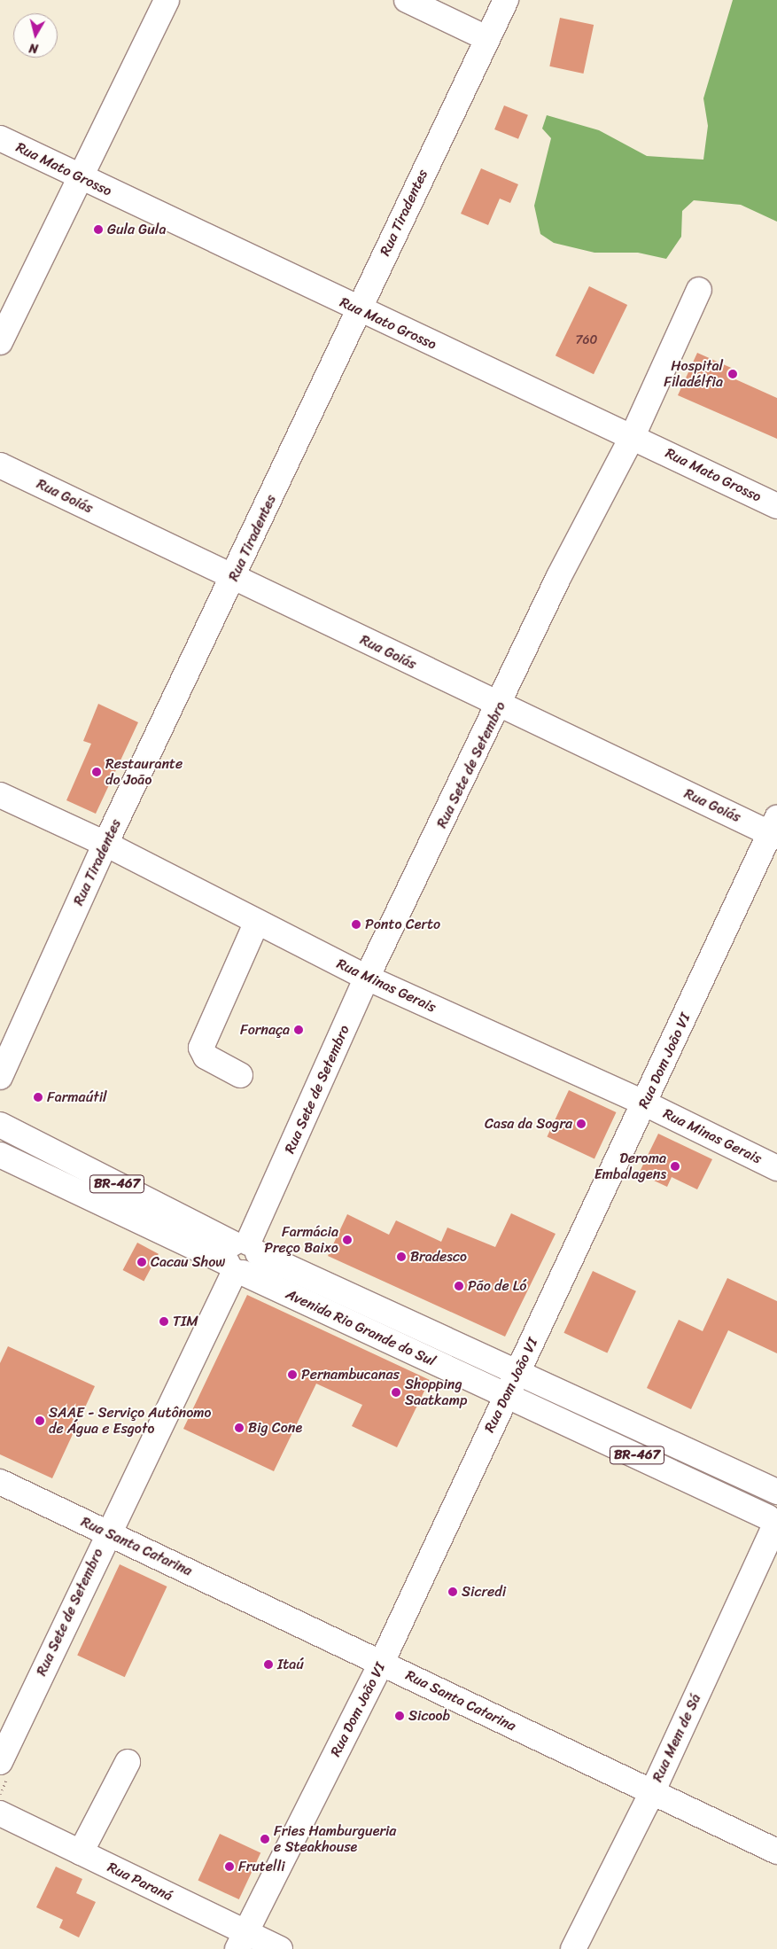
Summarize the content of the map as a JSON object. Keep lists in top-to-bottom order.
{
  "streets": {
    "street": [
      "Rua Mato Grosso",
      "Rua Tiradentes",
      "Rua Goiás",
      "Rua Sete de Setembro",
      "Rua Minas Gerais",
      "Rua Dom João VI",
      "BR-467",
      "Avenida Rio Grande do Sul",
      "Rua Santa Catarina",
      "Rua Mem de Sá",
      "Rua Paraná"
    ]
  },
  "crossings": [
    ["Rua Mato Grosso", "Rua Tiradentes"],
    ["Rua Mato Grosso", "Rua Sete de Setembro"],
    ["Rua Tiradentes", "Rua Goiás"],
    ["Rua Tiradentes", "Rua Minas Gerais"],
    ["Rua Goiás", "Rua Sete de Setembro"],
    ["Rua Goiás", "Rua Dom João VI"],
    ["Rua Sete de Setembro", "Rua Minas Gerais"],
    ["Rua Sete de Setembro", "Avenida Rio Grande do Sul"],
    ["Rua Sete de Setembro", "Rua Santa Catarina"],
    ["Rua Minas Gerais", "Rua Dom João VI"],
    ["Rua Dom João VI", "Avenida Rio Grande do Sul"],
    ["Rua Dom João VI", "Rua Santa Catarina"],
    ["Rua Dom João VI", "Rua Paraná"],
    ["Avenida Rio Grande do Sul", "Rua Mem de Sá"],
    ["Rua Santa Catarina", "Rua Mem de Sá"]
  ],
  "places": [
    "Gula Gula",
    "Hospital Filadélfia",
    "Restaurante do João",
    "Ponto Certo",
    "Fornaça",
    "Farmaútil",
    "Casa da Sogra",
    "Deroma Embalagens",
    "Farmácia Preço Baixo",
    "Bradesco",
    "Cacau Show",
    "Pão de Ló",
    "TIM",
    "Pernambucanas",
    "Shopping Saatkamp",
    "SAAE - Serviço Autônomo de Água e Esgoto",
    "Big Cone",
    "Sicredi",
    "Itaú",
    "Sicoob",
    "Fries Hamburgueria e Steakhouse",
    "Frutelli"
  ],
  "house_numbers": ["760"],
  "north": "bottom"
}
